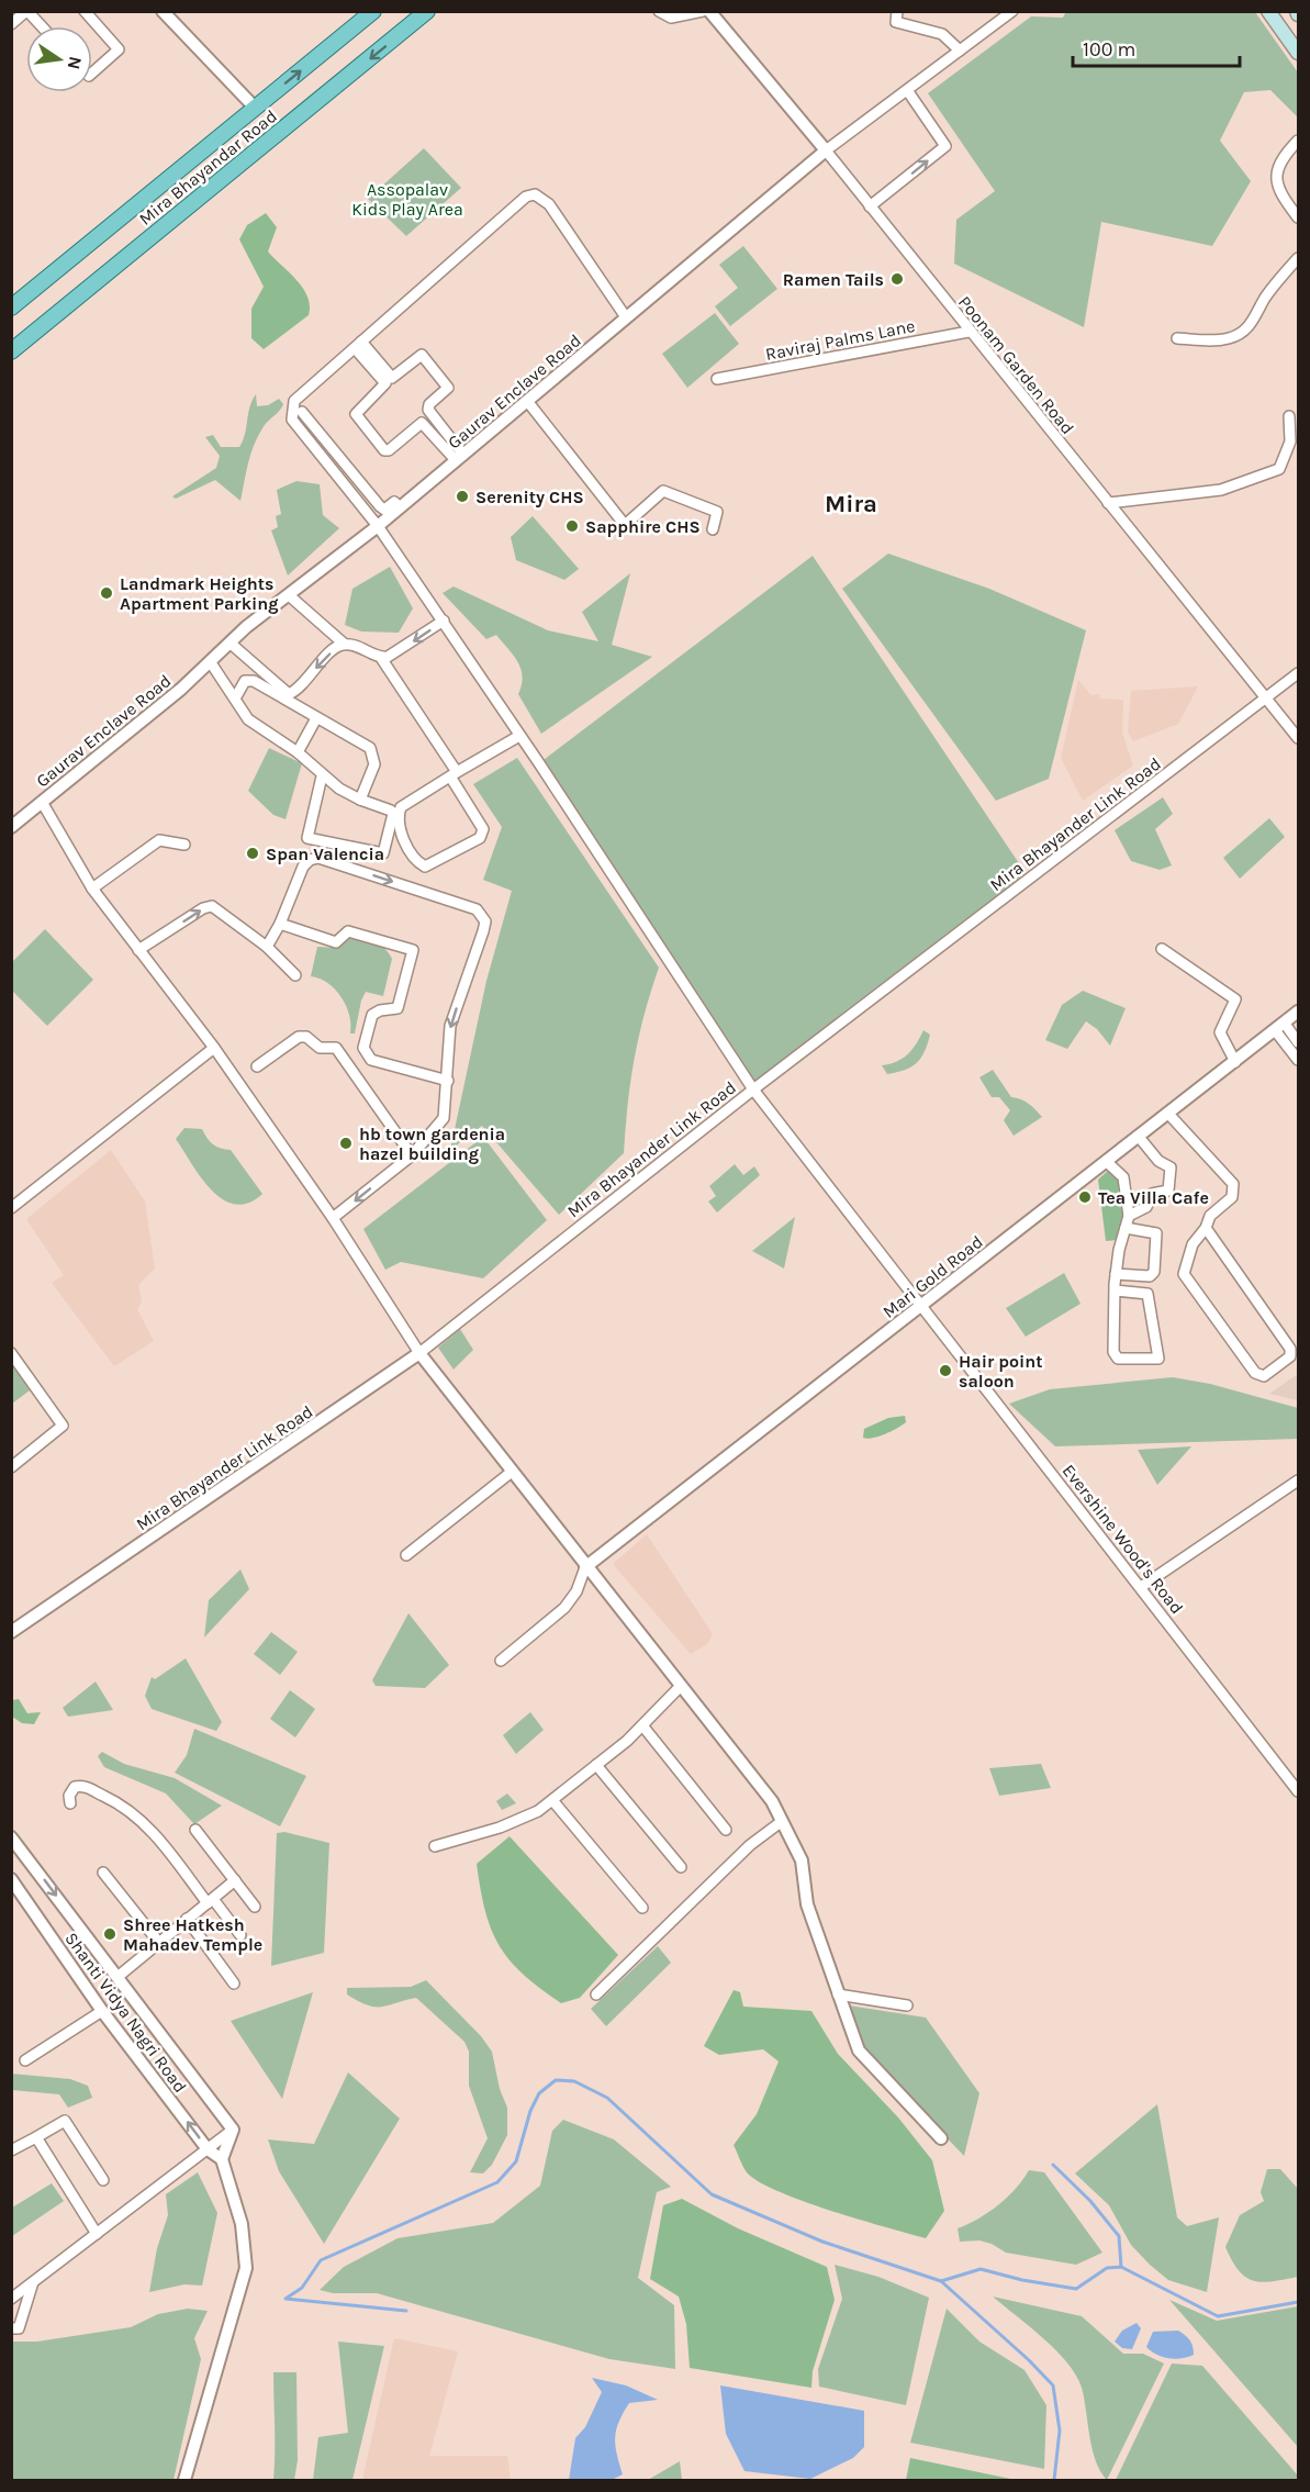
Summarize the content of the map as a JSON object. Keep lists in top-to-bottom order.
{
  "streets": {
    "main road": ["Mira Bhayandar Road"],
    "street": [
      "Raviraj Palms Lane",
      "Poonam Garden Road",
      "Gaurav Enclave Road",
      "Mira Bhayander Link Road",
      "Mari Gold Road",
      "Evershine Wood's Road",
      "Shanti Vidya Nagri Road"
    ]
  },
  "crossings": [
    ["Raviraj Palms Lane", "Poonam Garden Road"],
    ["Poonam Garden Road", "Gaurav Enclave Road"],
    ["Poonam Garden Road", "Mira Bhayander Link Road"],
    ["Gaurav Enclave Road", "Evershine Wood's Road"],
    ["Mira Bhayander Link Road", "Evershine Wood's Road"],
    ["Mari Gold Road", "Evershine Wood's Road"]
  ],
  "districts": ["Mira"],
  "parks": ["Assopalav Kids Play Area"],
  "places": [
    "Ramen Tails",
    "Serenity CHS",
    "Sapphire CHS",
    "Landmark Heights Apartment Parking",
    "Span Valencia",
    "hb town gardenia hazel building",
    "Tea Villa Cafe",
    "Hair point saloon",
    "Shree Hatkesh Mahadev Temple"
  ],
  "scale_bar": "100 m",
  "north": "right"
}
